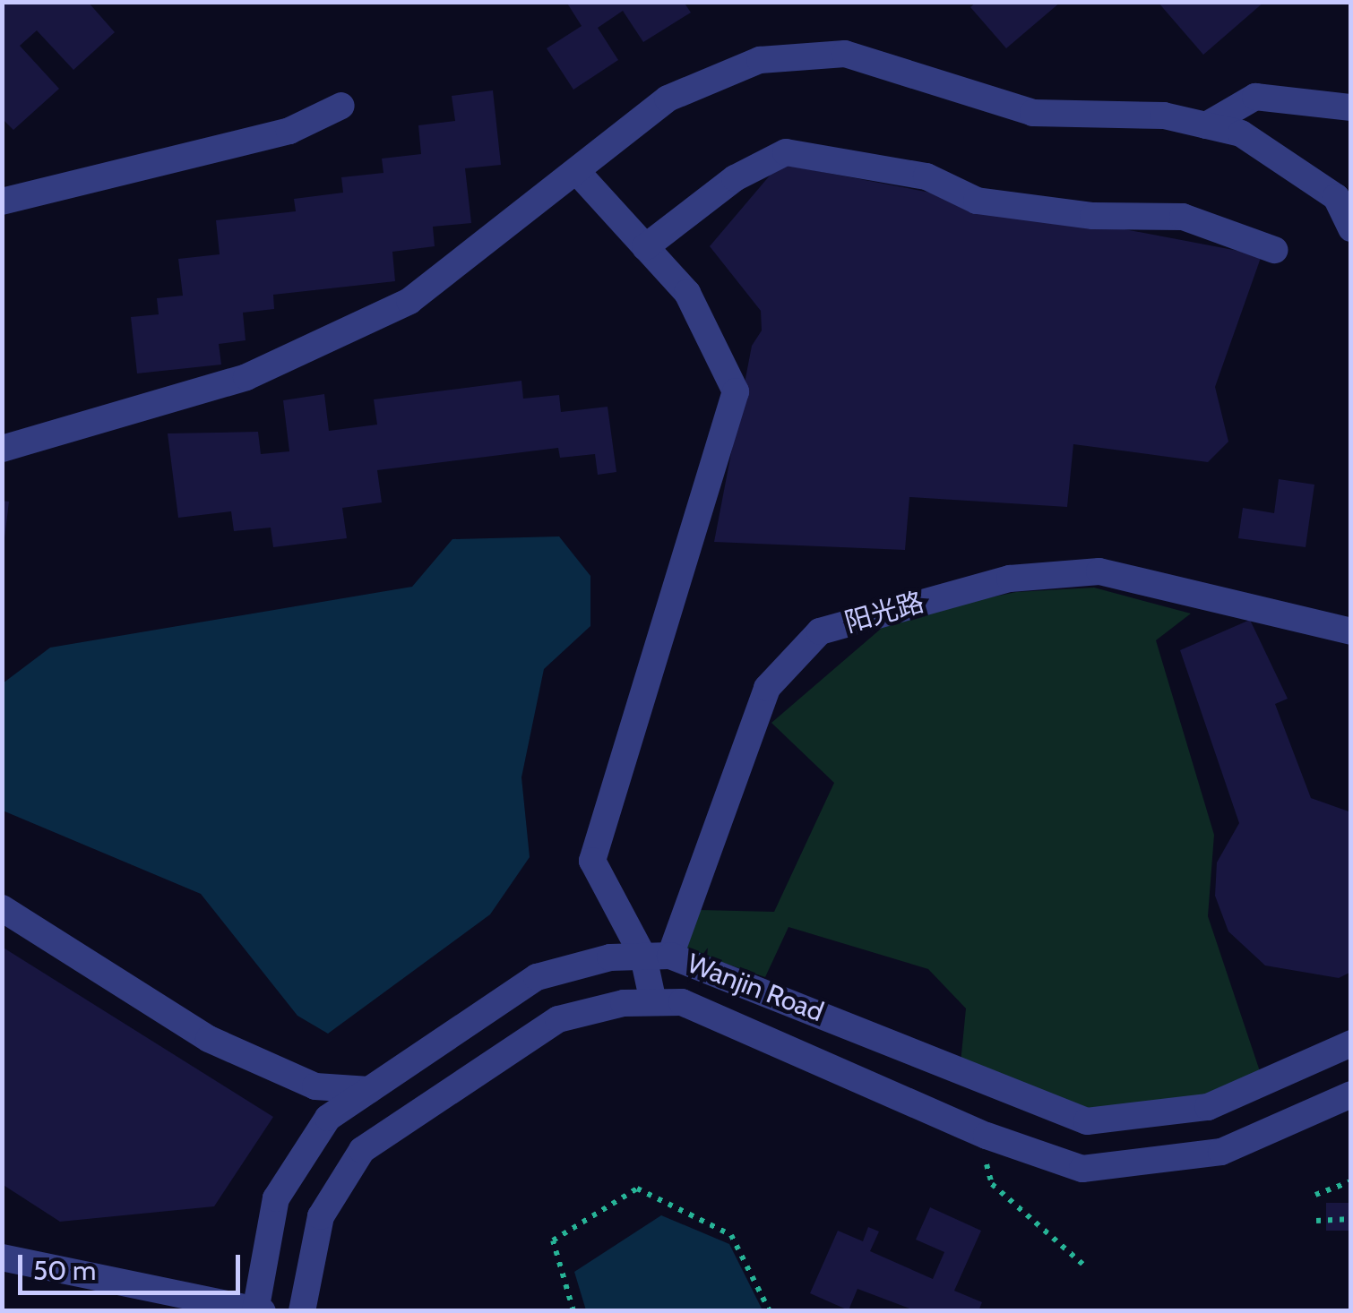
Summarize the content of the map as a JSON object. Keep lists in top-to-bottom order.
{
  "streets": {
    "street": ["阳光路", "Wanjin Road"]
  },
  "crossings": [
    ["阳光路", "Wanjin Road"]
  ],
  "scale_bar": "50 m"
}
